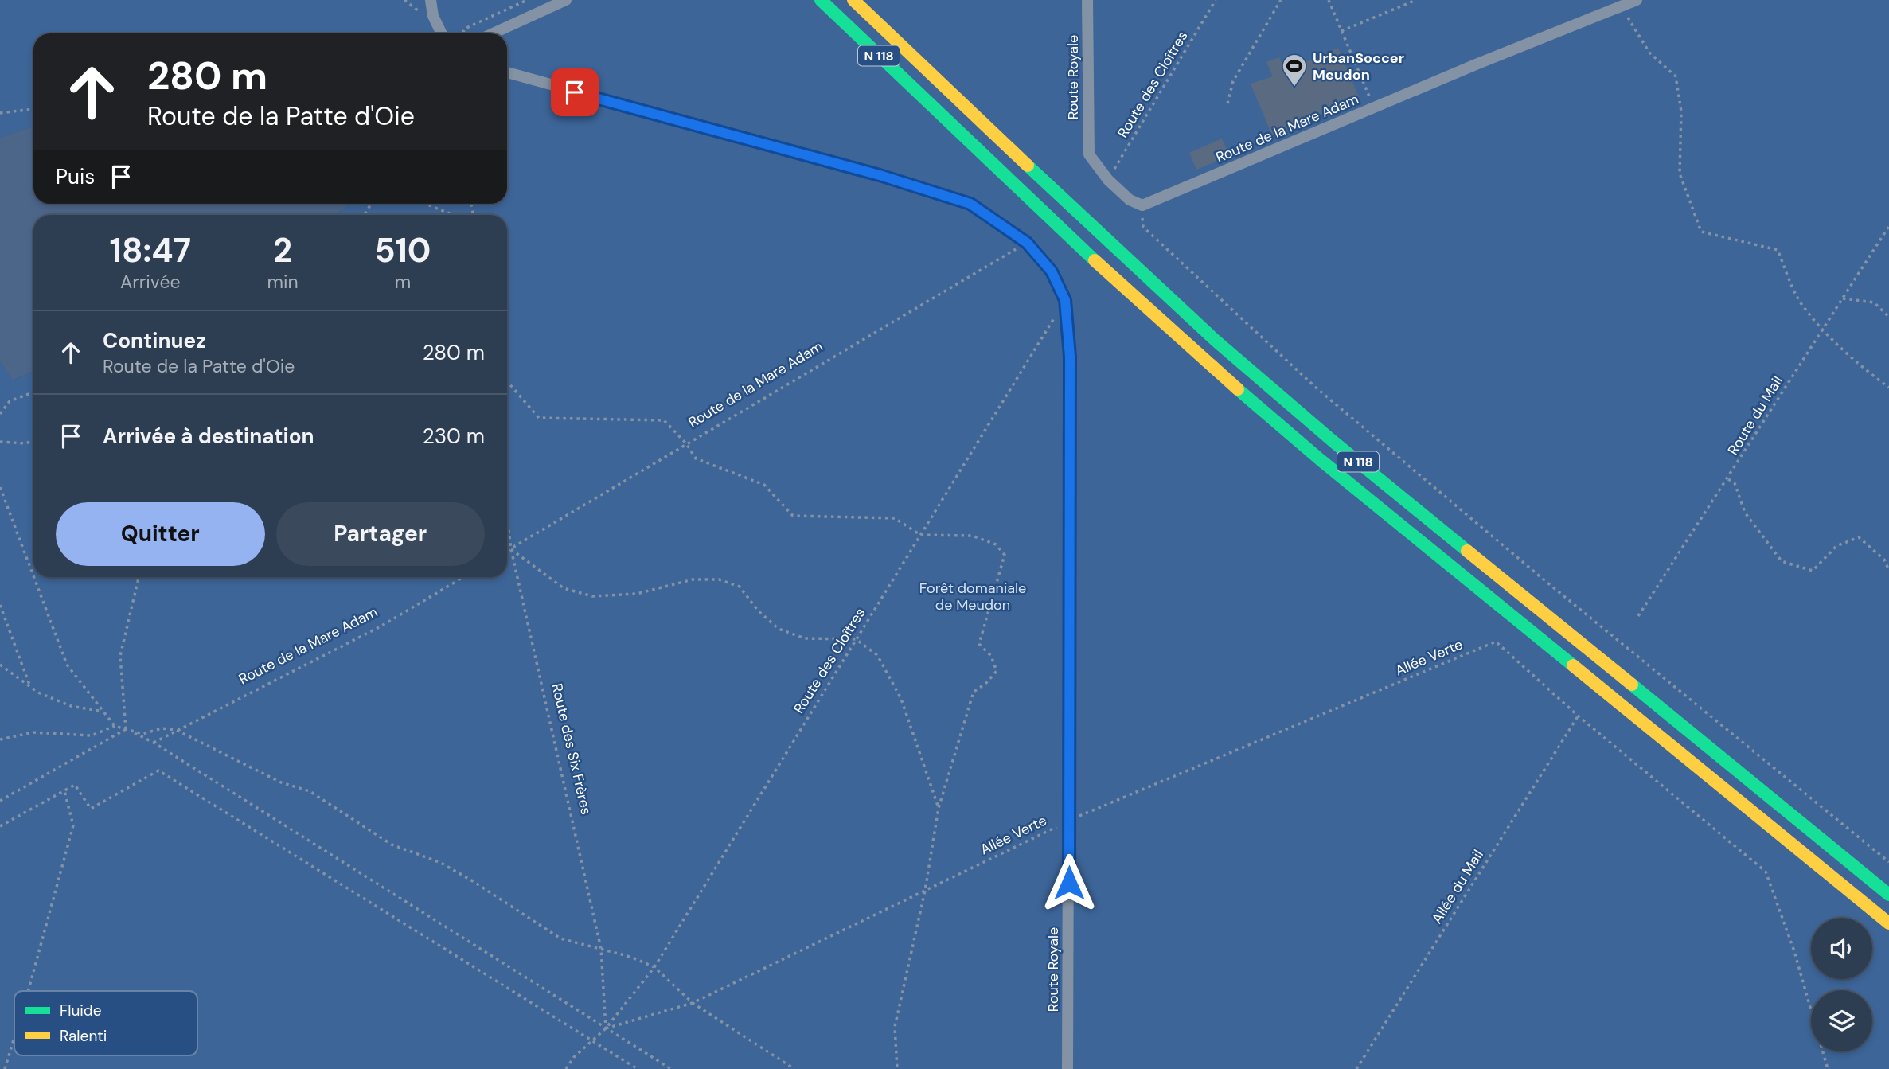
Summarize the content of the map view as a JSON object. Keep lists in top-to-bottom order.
{
  "streets": {
    "highway": ["N 118"],
    "street": ["Route Royale", "Route de la Mare Adam"],
    "path": [
      "Route des Cloîtres",
      "Route du Mail",
      "Allée Verte",
      "Route des Six Frères",
      "Allée du Mail"
    ]
  },
  "crossings": [
    ["Route Royale", "Route des Cloîtres"],
    ["Route Royale", "Route de la Mare Adam"],
    ["Route Royale", "Allée Verte"],
    ["Route des Cloîtres", "Allée Verte"],
    ["Route des Cloîtres", "Route des Six Frères"],
    ["Route de la Mare Adam", "Route des Six Frères"],
    ["Allée Verte", "Route des Six Frères"],
    ["Allée Verte", "Allée du Mail"]
  ],
  "parks": ["Forêt domaniale de Meudon"],
  "places": {
    "sports": ["UrbanSoccer Meudon"]
  },
  "legend": ["Fluide", "Ralenti"],
  "page": {
    "turn": ["280 m", "Route de la Patte d'Oie"],
    "then": "Puis",
    "eta": [
      "18:47",
      "Arrivée",
      "2",
      "min",
      "510",
      "m"
    ],
    "list": [
      {
        "name": "Continuez",
        "note": "Route de la Patte d'Oie",
        "value": "280 m"
      },
      {
        "name": "Arrivée à destination",
        "value": "230 m"
      }
    ],
    "buttons": ["Quitter", "Partager"]
  }
}
